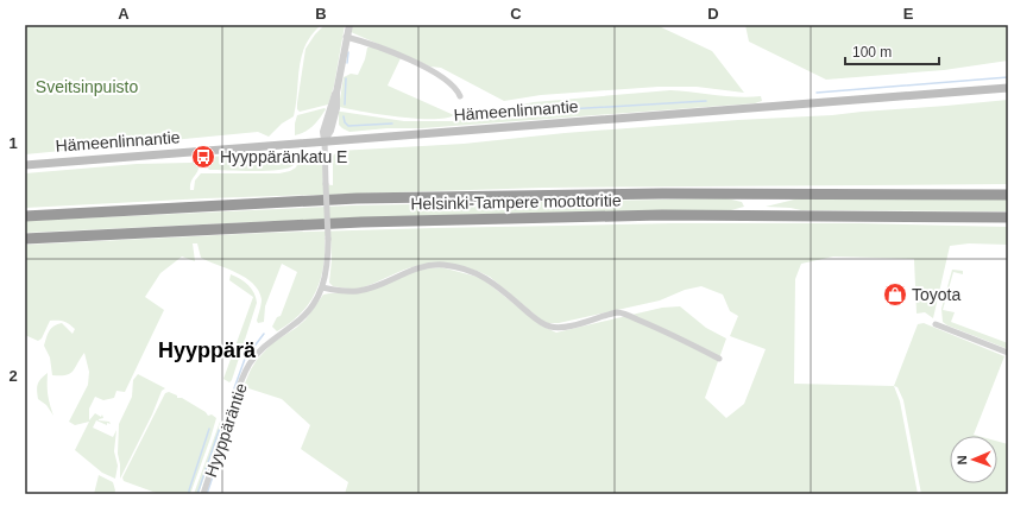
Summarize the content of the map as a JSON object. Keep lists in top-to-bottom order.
{
  "streets": {
    "highway": ["Helsinki-Tampere moottoritie"],
    "main road": ["Hämeenlinnantie"],
    "street": ["Hyyppäräntie"]
  },
  "crossings": [
    ["Hämeenlinnantie", "Hyyppäräntie"]
  ],
  "districts": ["Hyyppärä"],
  "parks": ["Sveitsinpuisto"],
  "places": {
    "bus stop": ["Hyyppäränkatu E"],
    "shop": ["Toyota"]
  },
  "scale_bar": "100 m",
  "north": "left",
  "grid": {
    "columns": [
      "A",
      "B",
      "C",
      "D",
      "E"
    ],
    "rows": ["1", "2"]
  }
}
